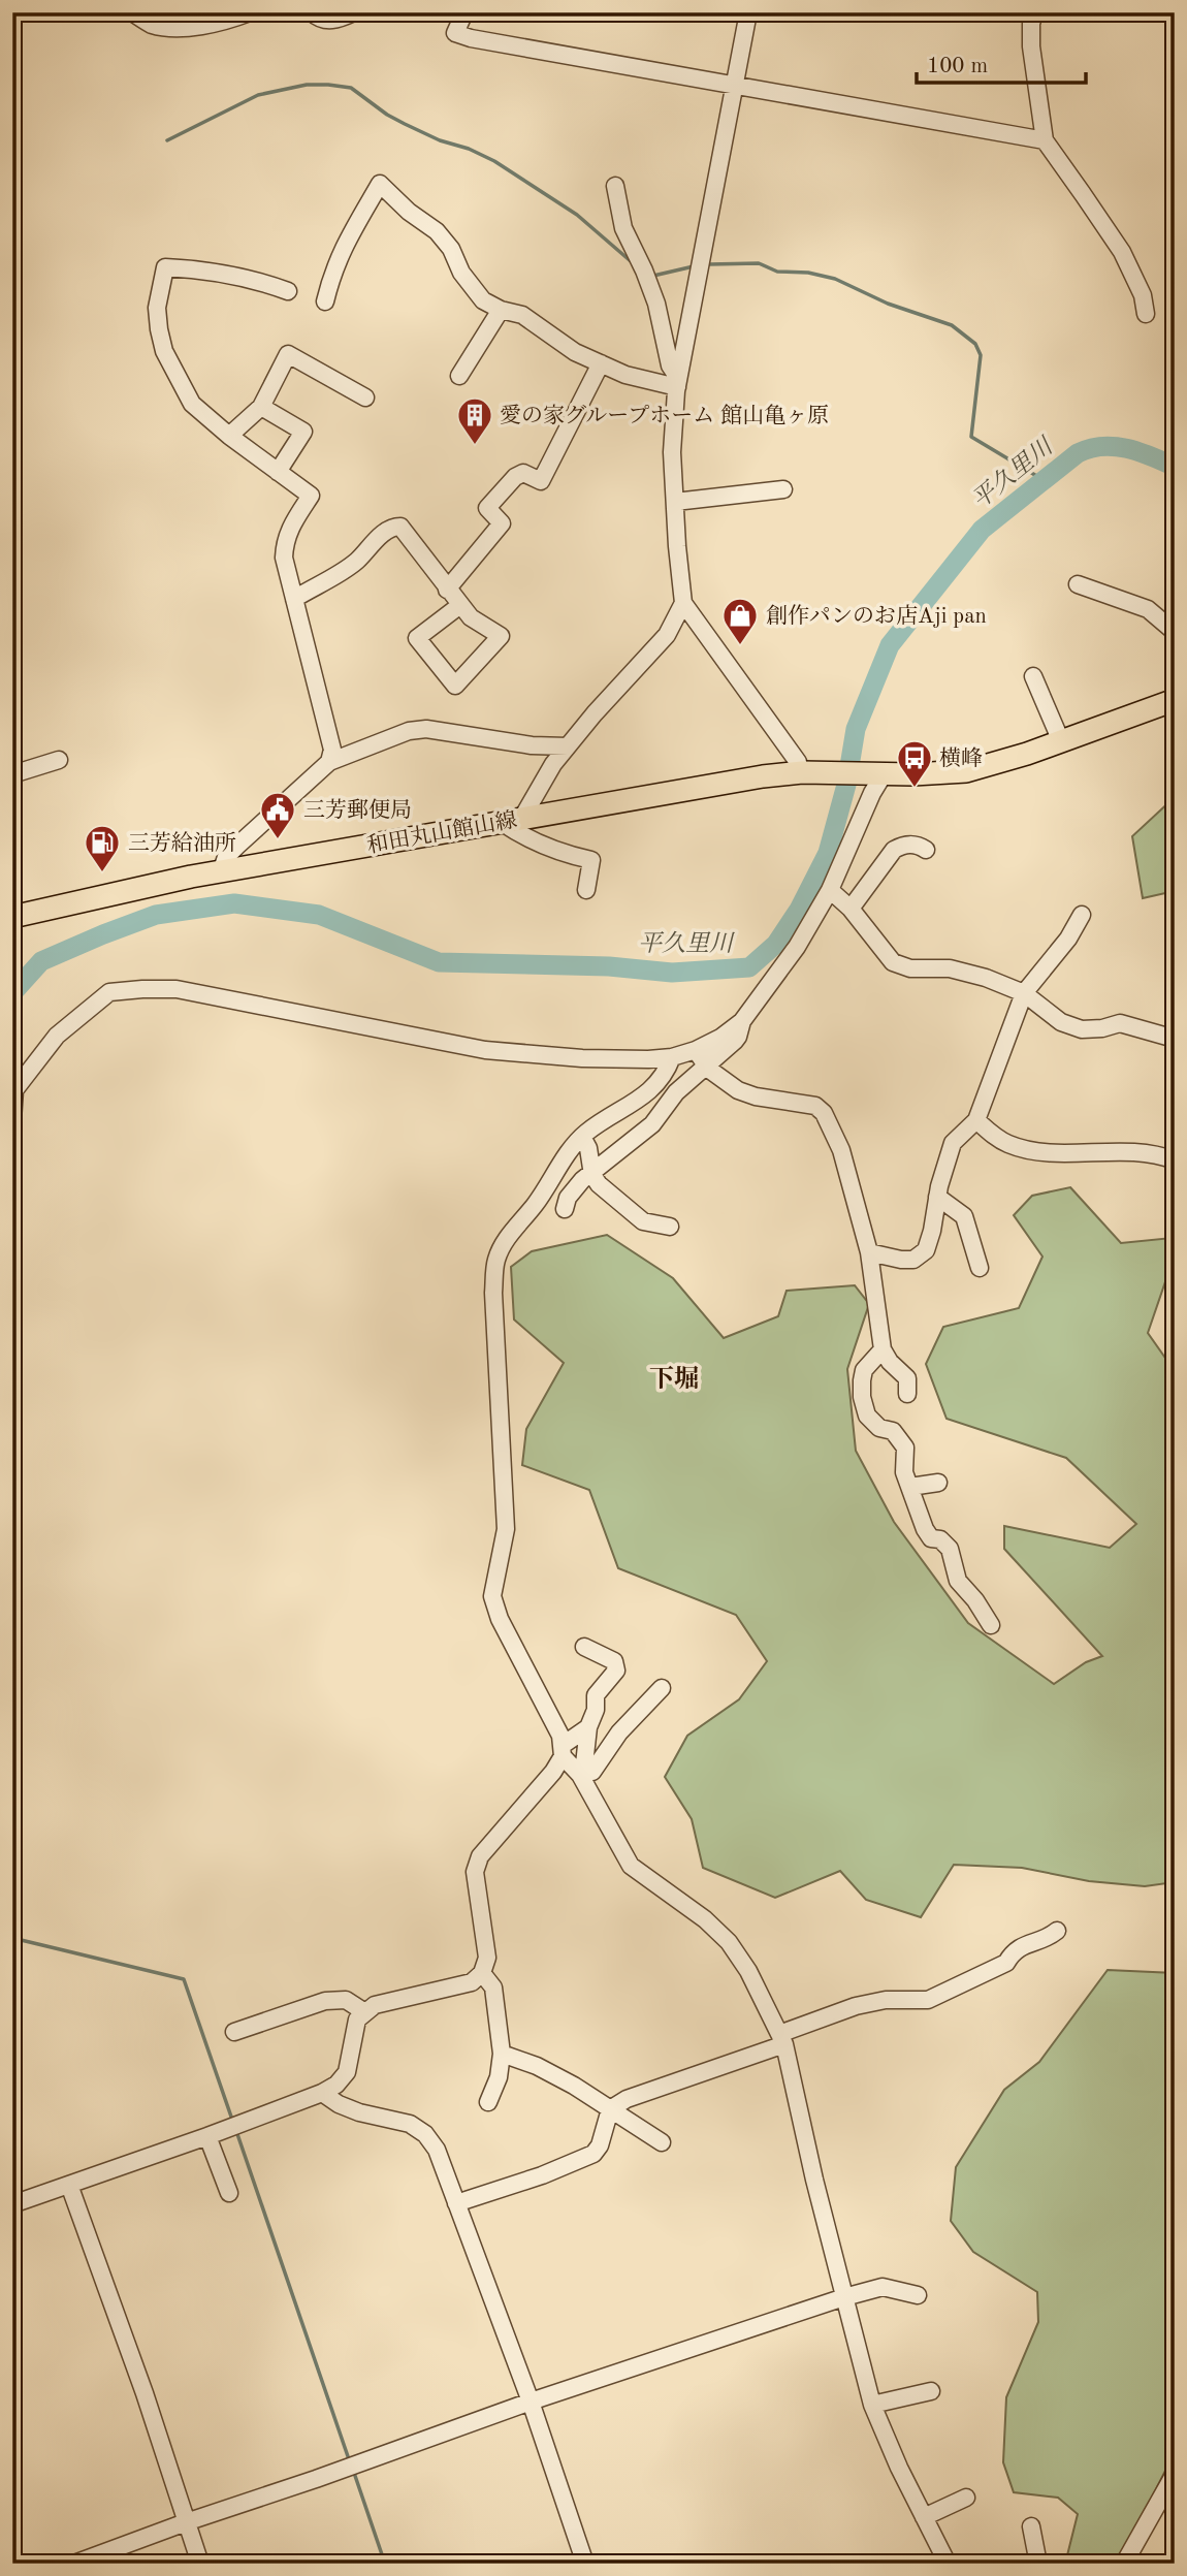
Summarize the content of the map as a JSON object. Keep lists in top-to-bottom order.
{
  "streets": {
    "main road": ["和田丸山館山線"]
  },
  "districts": ["下堀"],
  "water": ["平久里川"],
  "places": {
    "building": ["愛の家グループホーム 館山亀ヶ原"],
    "shop": ["創作パンのお店Aji pan"],
    "bus stop": ["横峰"],
    "public building": ["三芳郵便局"],
    "fuel station": ["三芳給油所"]
  },
  "scale_bar": "100 m"
}
